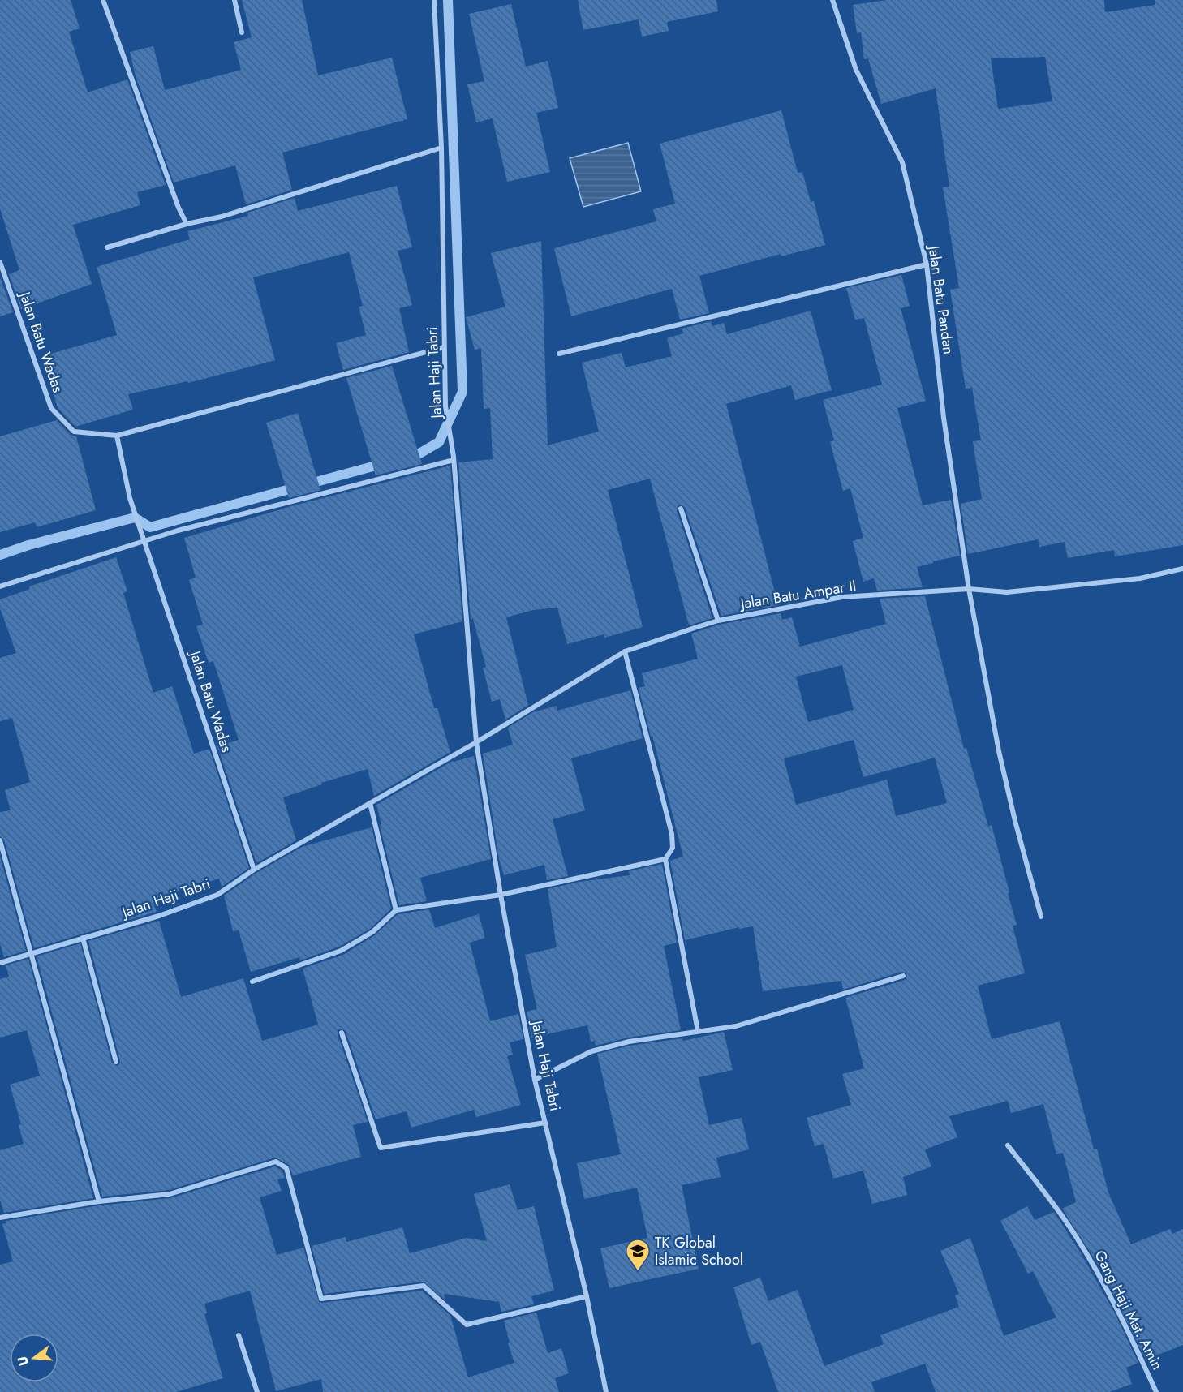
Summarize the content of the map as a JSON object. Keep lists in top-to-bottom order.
{
  "streets": {
    "street": [
      "Jalan Batu Pandan",
      "Jalan Batu Wadas",
      "Jalan Haji Tabri",
      "Jalan Batu Ampar II",
      "Gang Haji Mat. Amin"
    ]
  },
  "crossings": [
    ["Jalan Batu Pandan", "Jalan Batu Ampar II"],
    ["Jalan Batu Wadas", "Jalan Haji Tabri"],
    ["Jalan Haji Tabri", "Jalan Batu Ampar II"]
  ],
  "places": {
    "school or university": ["TK Global Islamic School"]
  },
  "north": "left"
}
